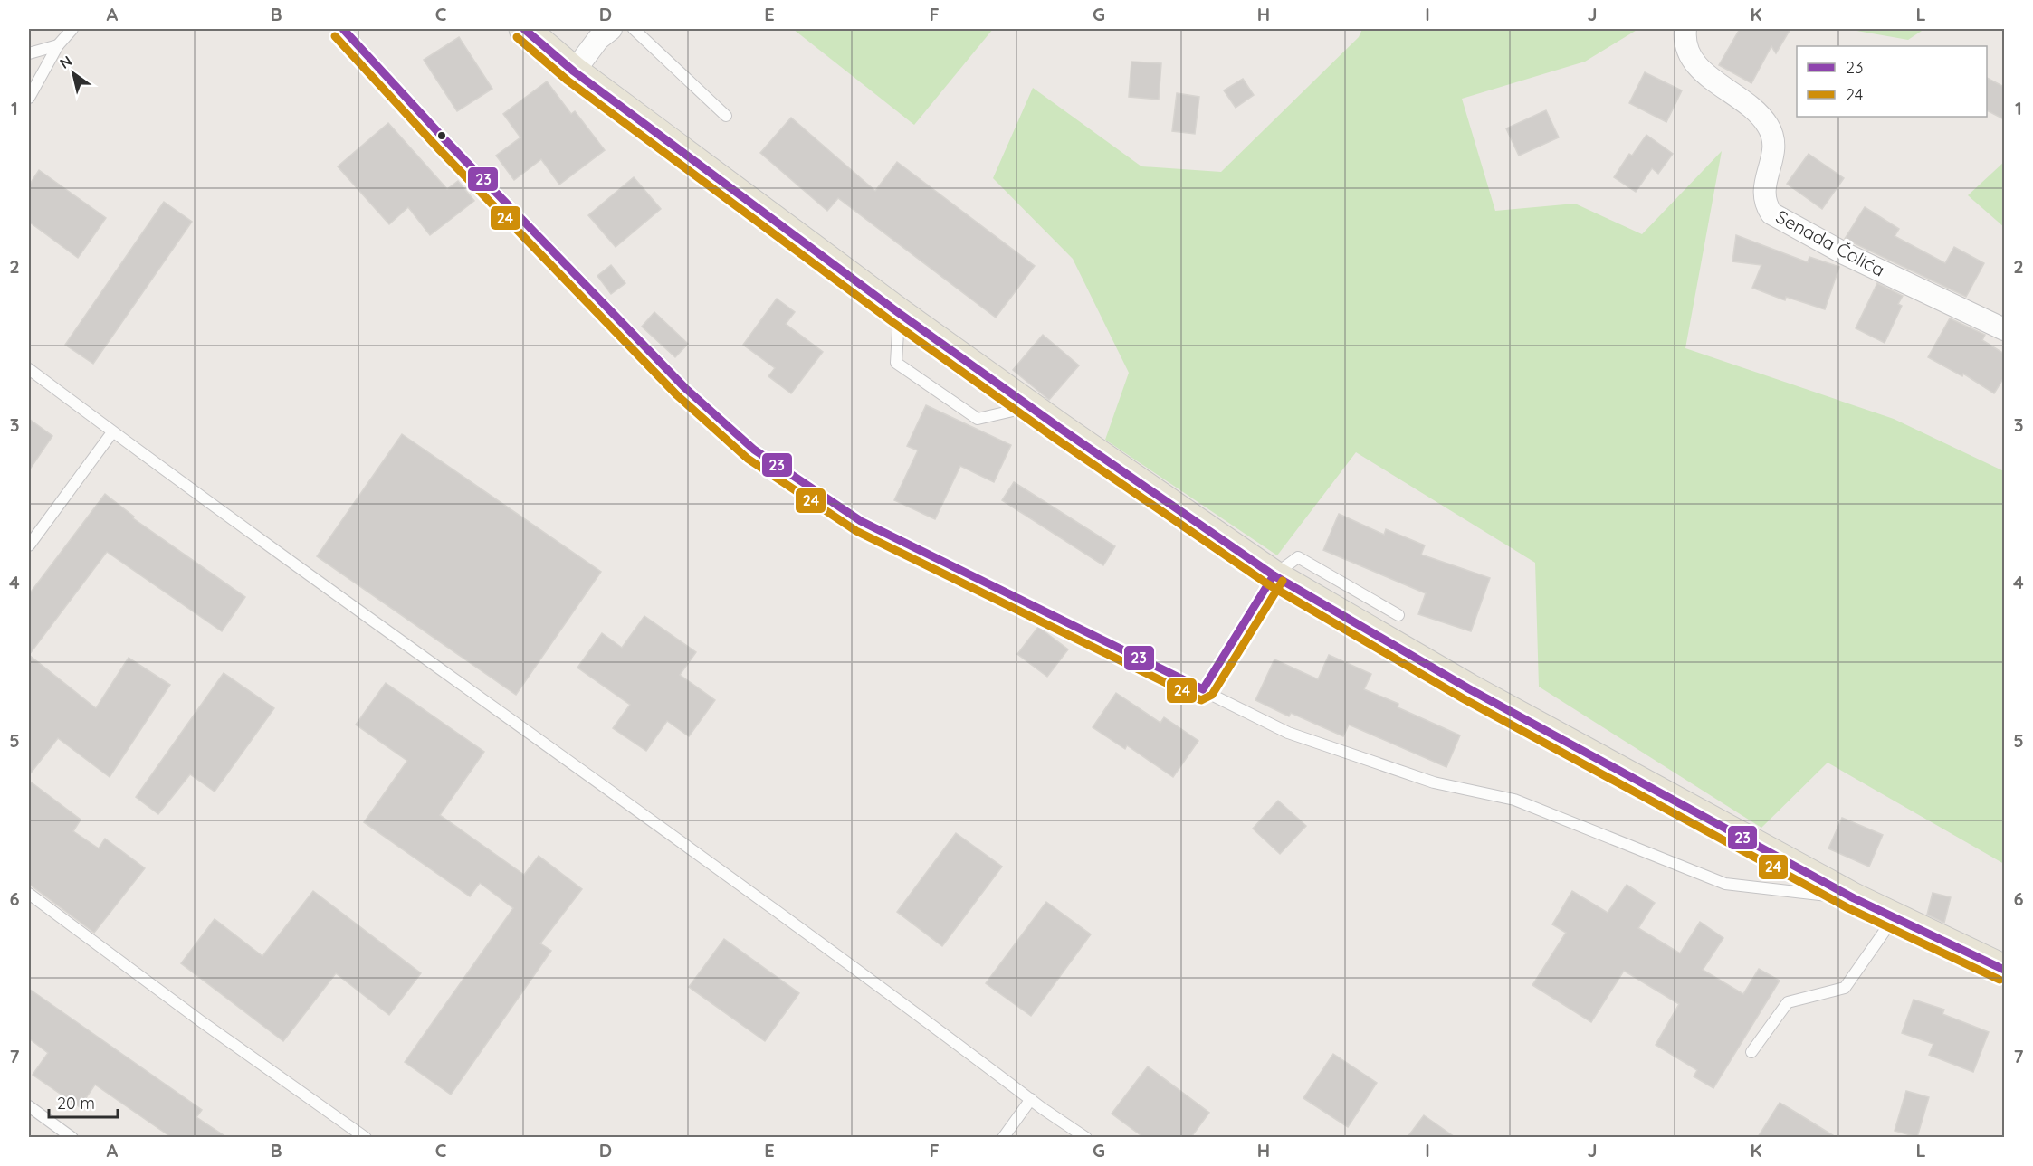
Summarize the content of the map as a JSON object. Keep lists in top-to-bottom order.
{
  "streets": {
    "street": ["Senada Čolića"]
  },
  "lines": ["transit line 23", "transit line 24"],
  "legend": ["23", "24"],
  "scale_bar": "20 m",
  "north": "top left",
  "grid": {
    "columns": [
      "A",
      "B",
      "C",
      "D",
      "E",
      "F",
      "G",
      "H",
      "I",
      "J",
      "K",
      "L"
    ],
    "rows": [
      "1",
      "2",
      "3",
      "4",
      "5",
      "6",
      "7"
    ]
  }
}
